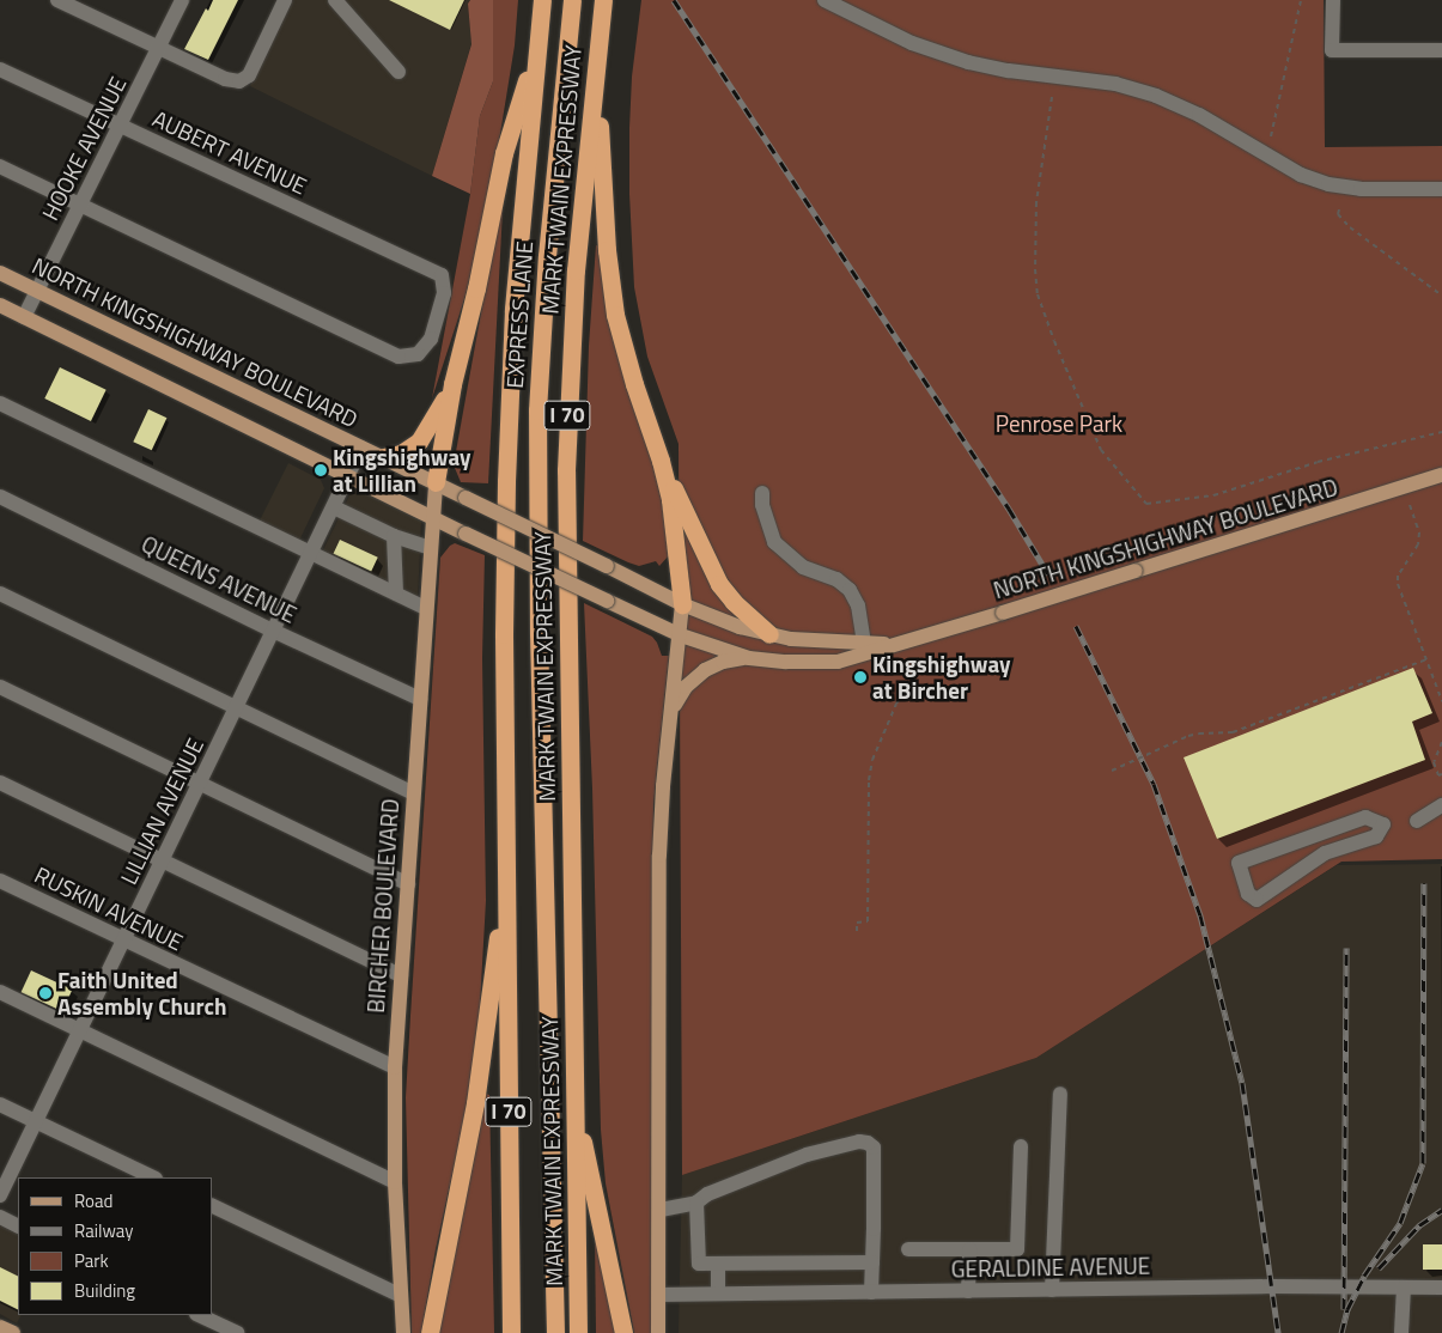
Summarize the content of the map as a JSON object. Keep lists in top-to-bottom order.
{
  "streets": {
    "highway": ["MARK TWAIN EXPRESSWAY", "EXPRESS LANE", "I 70"],
    "main road": ["NORTH KINGSHIGHWAY BOULEVARD", "BIRCHER BOULEVARD"],
    "street": [
      "HOOKE AVENUE",
      "AUBERT AVENUE",
      "QUEENS AVENUE",
      "LILLIAN AVENUE",
      "RUSKIN AVENUE",
      "GERALDINE AVENUE"
    ]
  },
  "crossings": [
    ["HOOKE AVENUE", "AUBERT AVENUE"],
    ["HOOKE AVENUE", "NORTH KINGSHIGHWAY BOULEVARD"],
    ["NORTH KINGSHIGHWAY BOULEVARD", "LILLIAN AVENUE"],
    ["NORTH KINGSHIGHWAY BOULEVARD", "BIRCHER BOULEVARD"],
    ["QUEENS AVENUE", "LILLIAN AVENUE"],
    ["QUEENS AVENUE", "BIRCHER BOULEVARD"],
    ["LILLIAN AVENUE", "RUSKIN AVENUE"],
    ["BIRCHER BOULEVARD", "RUSKIN AVENUE"]
  ],
  "parks": ["Penrose Park"],
  "places": ["Kingshighway at Lillian", "Kingshighway at Bircher", "Faith United Assembly Church"],
  "legend": [
    "Road",
    "Railway",
    "Park",
    "Building"
  ]
}
